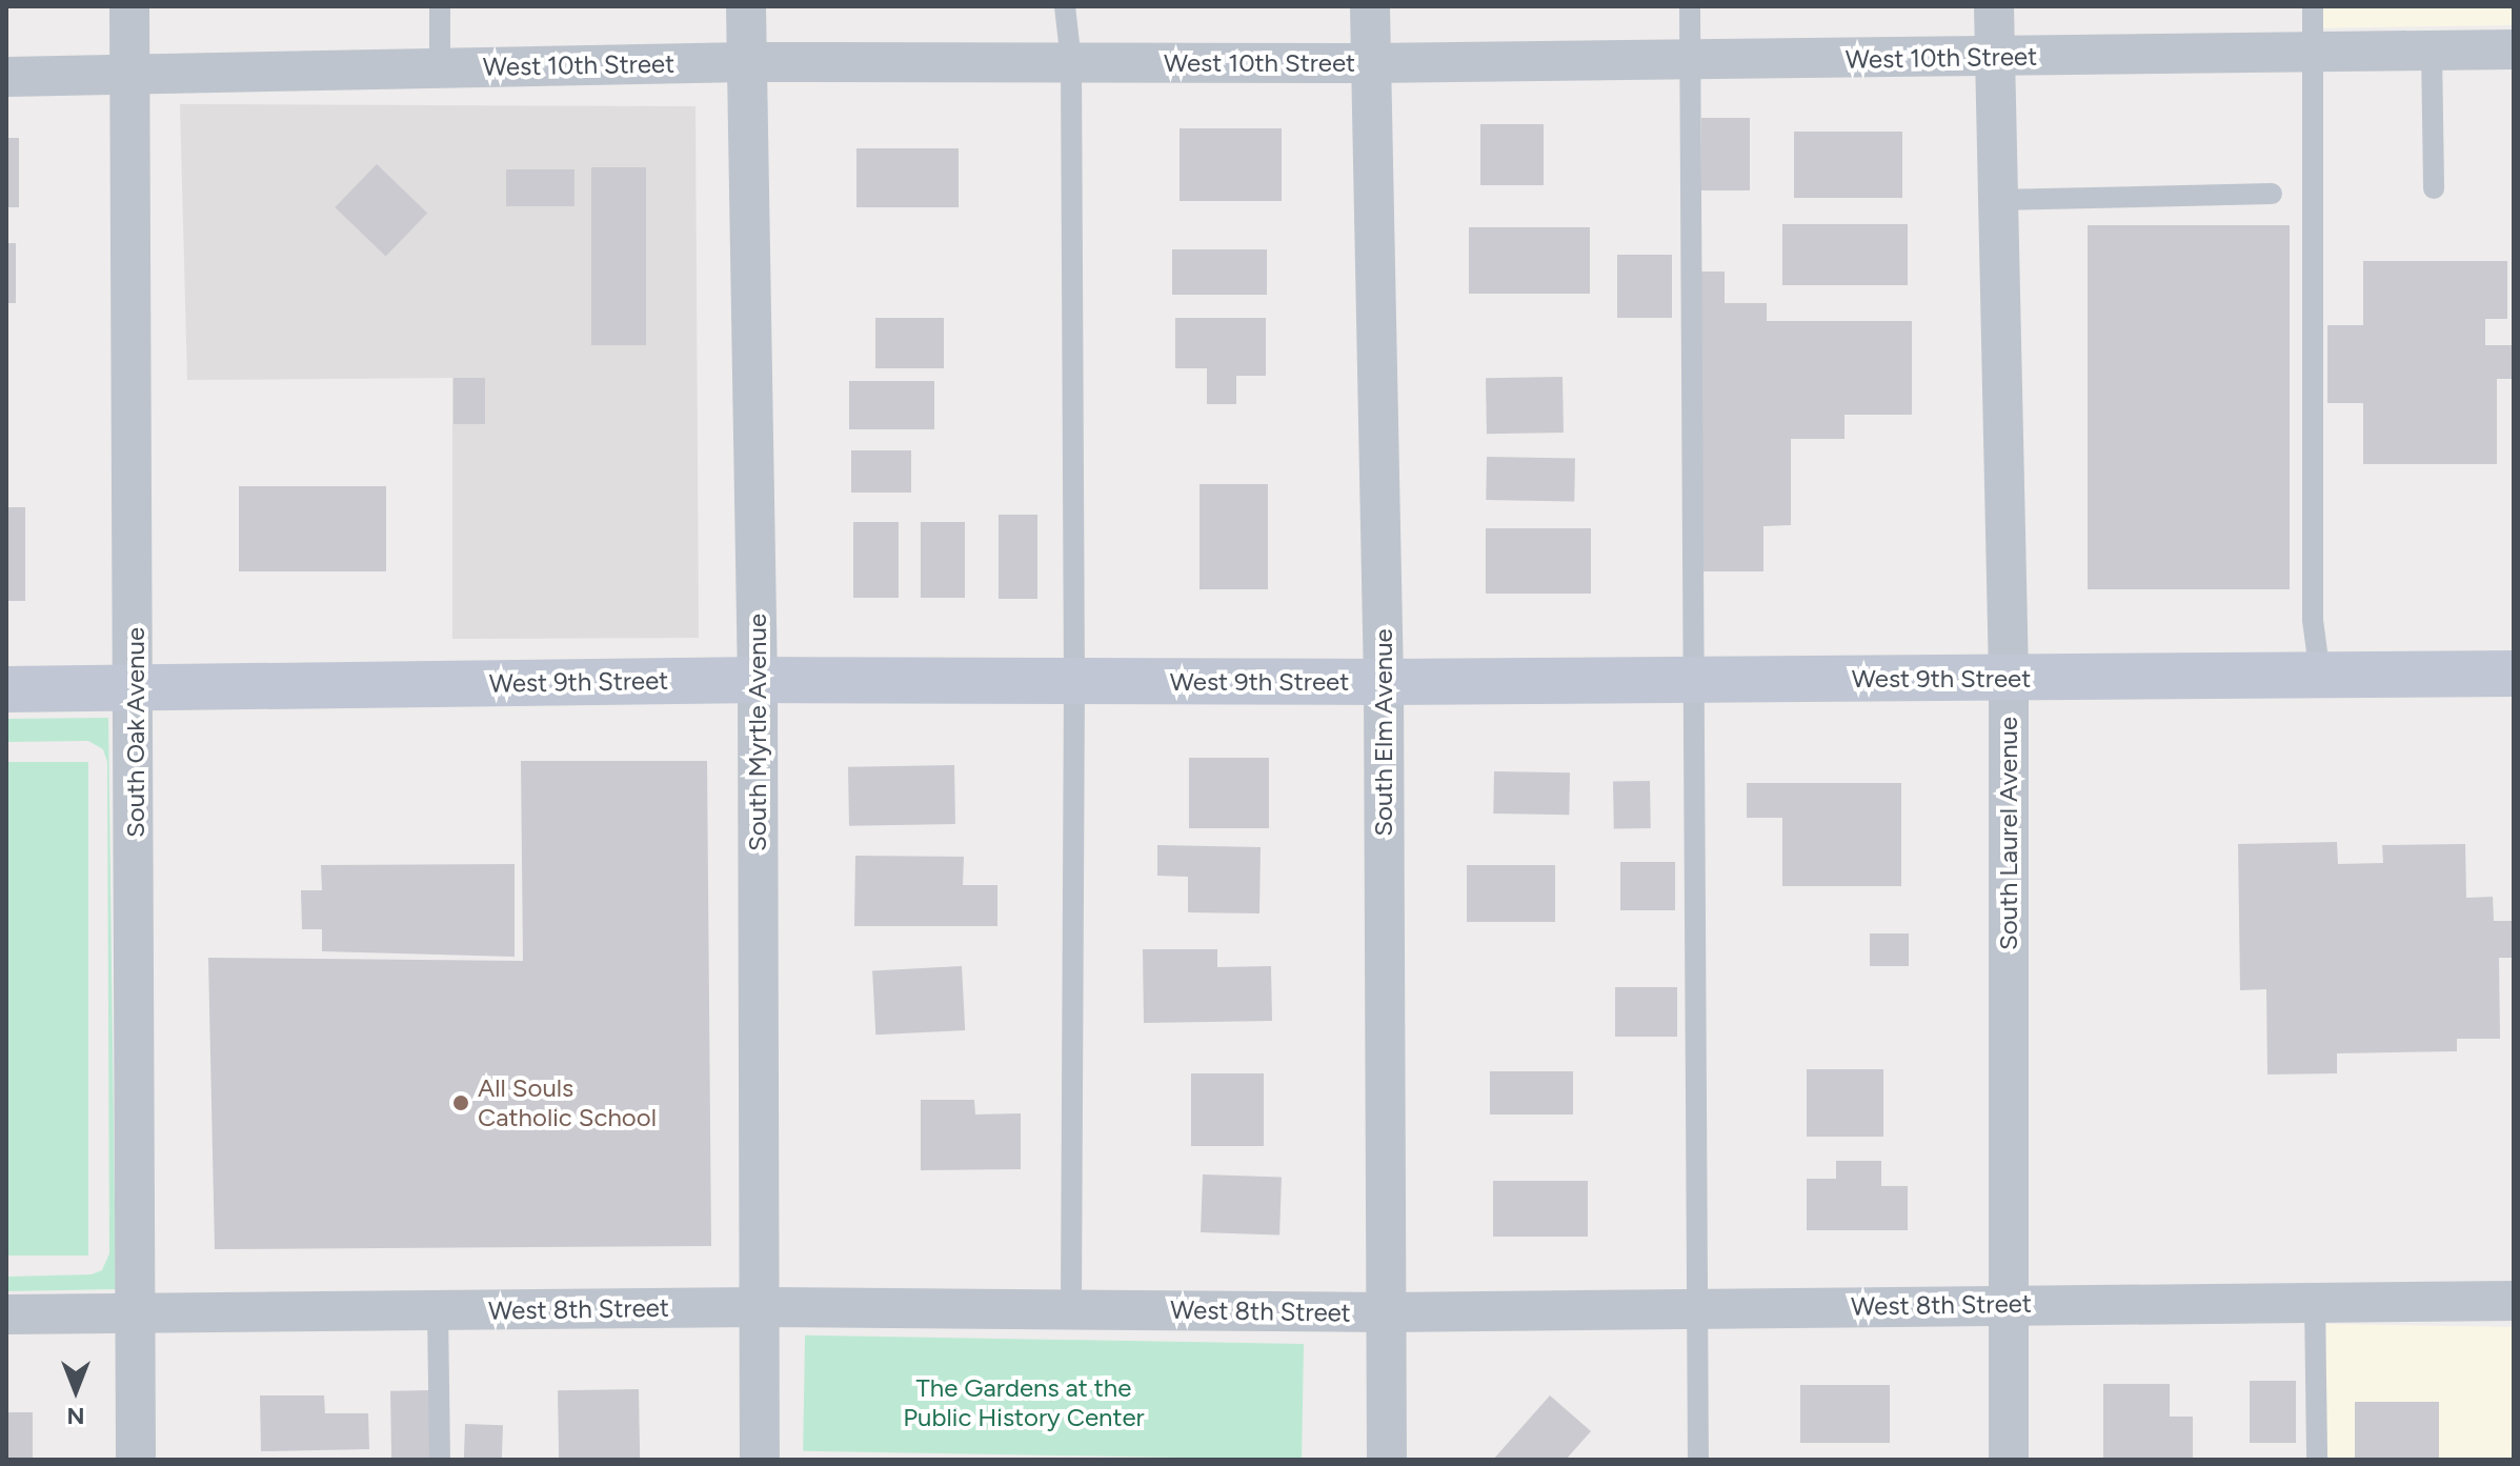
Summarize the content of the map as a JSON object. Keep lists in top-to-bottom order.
{
  "streets": {
    "street": [
      "West 10th Street",
      "West 9th Street",
      "South Oak Avenue",
      "South Myrtle Avenue",
      "South Elm Avenue",
      "South Laurel Avenue",
      "West 8th Street"
    ]
  },
  "crossings": [
    ["West 10th Street", "South Oak Avenue"],
    ["West 10th Street", "South Myrtle Avenue"],
    ["West 10th Street", "South Elm Avenue"],
    ["West 10th Street", "South Laurel Avenue"],
    ["West 9th Street", "South Oak Avenue"],
    ["West 9th Street", "South Myrtle Avenue"],
    ["West 9th Street", "South Elm Avenue"],
    ["West 9th Street", "South Laurel Avenue"],
    ["South Oak Avenue", "West 8th Street"],
    ["South Myrtle Avenue", "West 8th Street"],
    ["South Elm Avenue", "West 8th Street"],
    ["South Laurel Avenue", "West 8th Street"]
  ],
  "parks": ["The Gardens at the Public History Center"],
  "places": ["All Souls Catholic School"],
  "north": "bottom"
}
